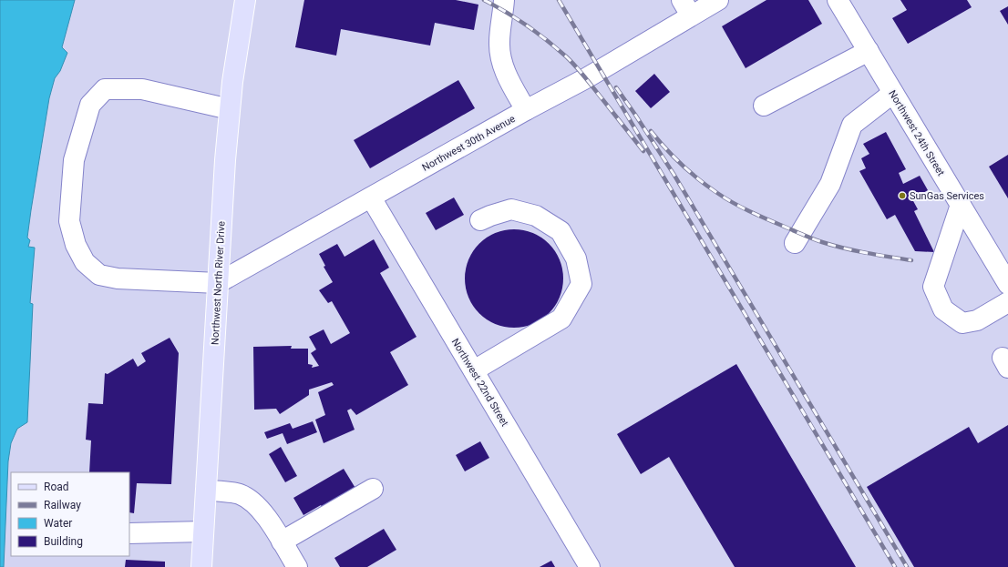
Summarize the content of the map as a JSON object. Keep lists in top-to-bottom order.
{
  "streets": {
    "main road": ["Northwest North River Drive"],
    "street": ["Northwest 24th Street", "Northwest 30th Avenue", "Northwest 22nd Street"]
  },
  "crossings": [
    ["Northwest 30th Avenue", "Northwest North River Drive"],
    ["Northwest 30th Avenue", "Northwest 22nd Street"]
  ],
  "places": ["SunGas Services"],
  "legend": [
    "Road",
    "Railway",
    "Water",
    "Building"
  ]
}
